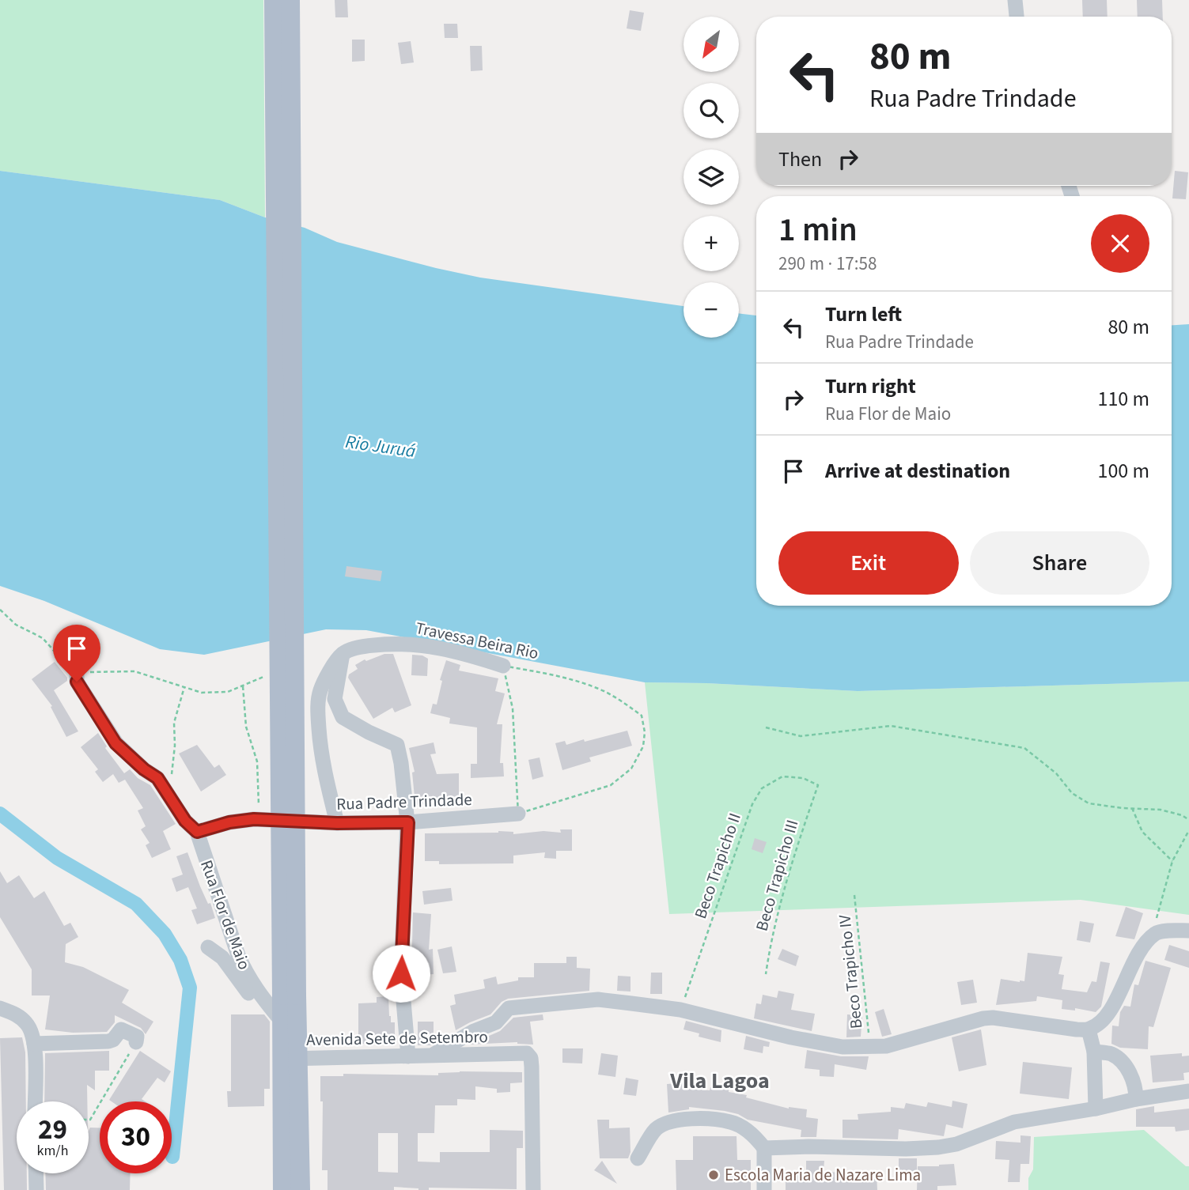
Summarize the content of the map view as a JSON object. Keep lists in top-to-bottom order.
{
  "streets": {
    "street": [
      "Travessa Beira Rio",
      "Rua Padre Trindade",
      "Rua Flor de Maio",
      "Avenida Sete de Setembro"
    ],
    "path": ["Beco Trapicho II", "Beco Trapicho III", "Beco Trapicho IV"]
  },
  "crossings": [
    ["Travessa Beira Rio", "Rua Padre Trindade"],
    ["Rua Padre Trindade", "Rua Flor de Maio"],
    ["Beco Trapicho II", "Beco Trapicho III"]
  ],
  "districts": ["Vila Lagoa"],
  "water": ["Rio Juruá"],
  "places": ["Escola Maria de Nazare Lima"],
  "north": "bottom left",
  "page": {
    "map_buttons": ["+", "−"],
    "turn": ["80 m", "Rua Padre Trindade"],
    "then": "Then",
    "heading": ["1 min", "290 m · 17:58"],
    "list": [
      {
        "name": "Turn left",
        "note": "Rua Padre Trindade",
        "value": "80 m"
      },
      {
        "name": "Turn right",
        "note": "Rua Flor de Maio",
        "value": "110 m"
      },
      {
        "name": "Arrive at destination",
        "value": "100 m"
      }
    ],
    "buttons": ["Exit", "Share"],
    "speed": "29 km/h",
    "limit": "30"
  }
}
